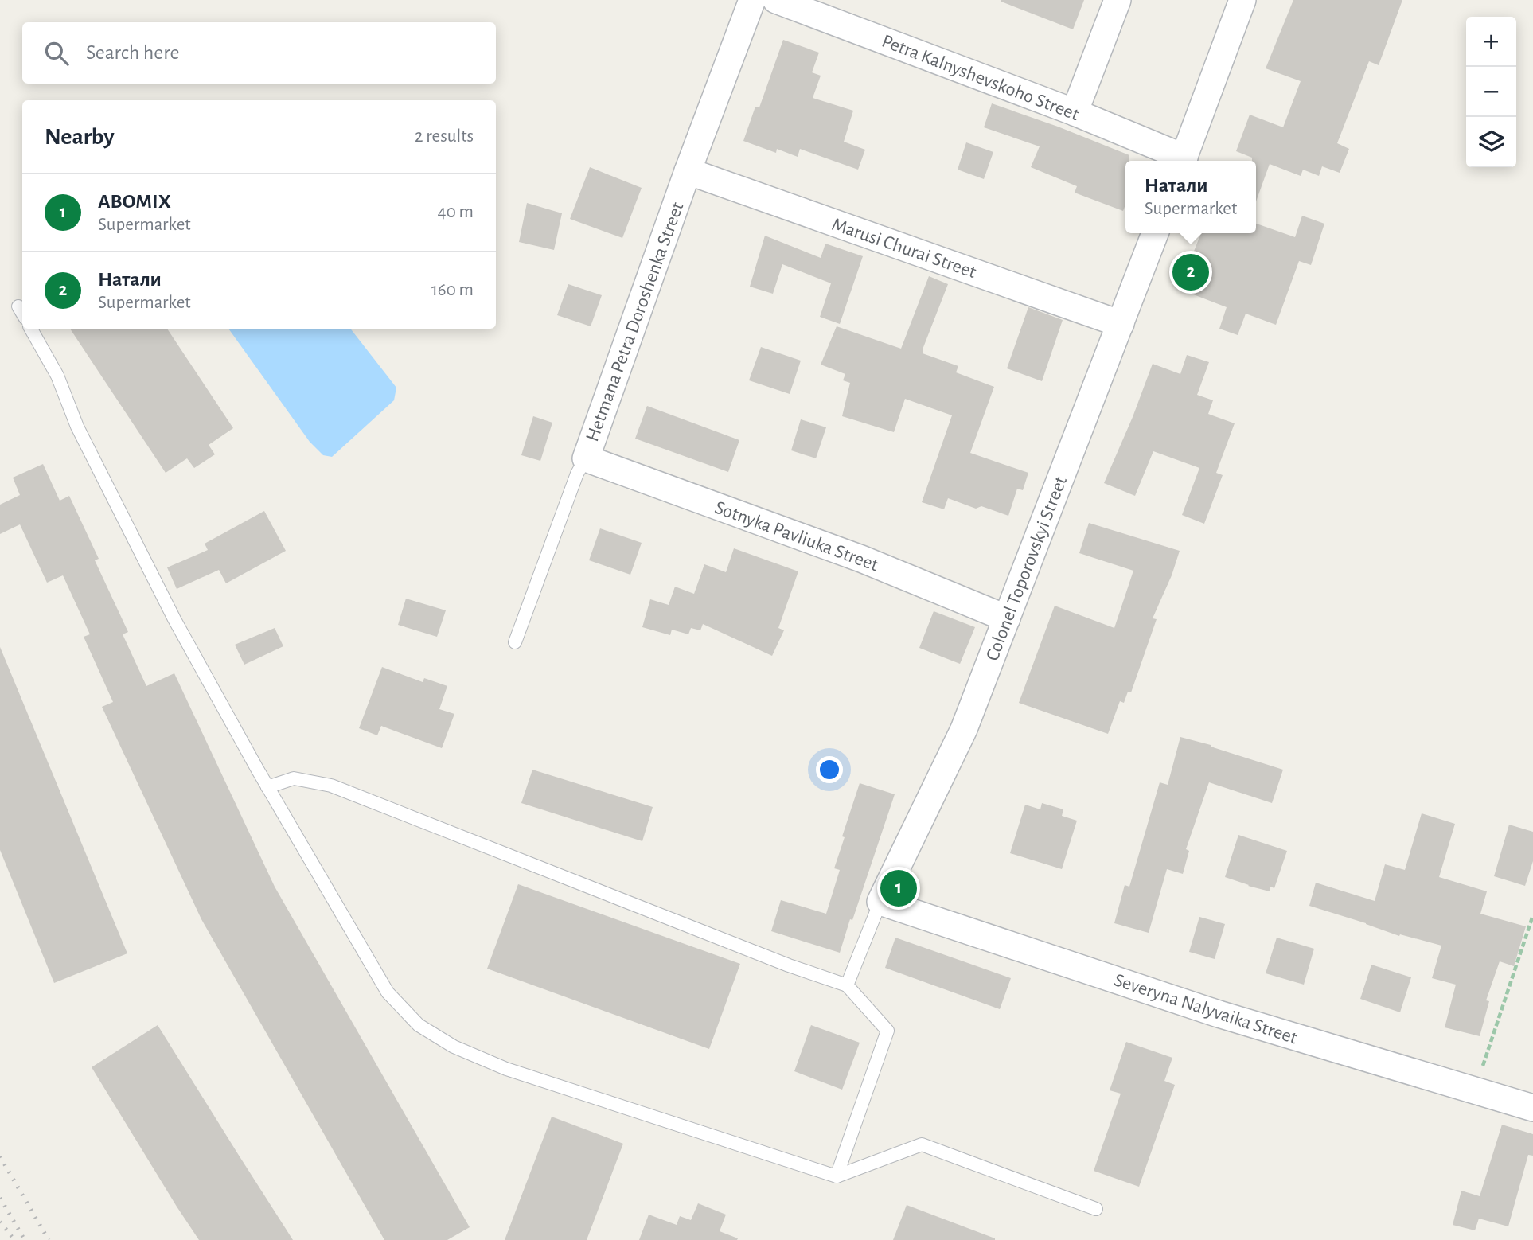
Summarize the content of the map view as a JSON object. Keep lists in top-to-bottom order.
{
  "streets": {
    "street": [
      "Petra Kalnyshevskoho Street",
      "Marusi Churai Street",
      "Hetmana Petra Doroshenka Street",
      "Sotnyka Pavliuka Street",
      "Colonel Toporovskyi Street",
      "Severyna Nalyvaika Street"
    ]
  },
  "crossings": [
    ["Marusi Churai Street", "Hetmana Petra Doroshenka Street"],
    ["Marusi Churai Street", "Colonel Toporovskyi Street"],
    ["Hetmana Petra Doroshenka Street", "Sotnyka Pavliuka Street"],
    ["Sotnyka Pavliuka Street", "Colonel Toporovskyi Street"],
    ["Colonel Toporovskyi Street", "Severyna Nalyvaika Street"]
  ],
  "page": {
    "map_buttons": ["+", "−"],
    "search": "Search here",
    "heading": ["Nearby", "2 results"],
    "popup": ["Натали", "Supermarket"],
    "list": [
      {
        "mark": "1",
        "name": "ABOMIX",
        "note": "Supermarket",
        "value": "40 m"
      },
      {
        "mark": "2",
        "name": "Натали",
        "note": "Supermarket",
        "value": "160 m"
      }
    ],
    "pins": ["2", "1"]
  }
}
